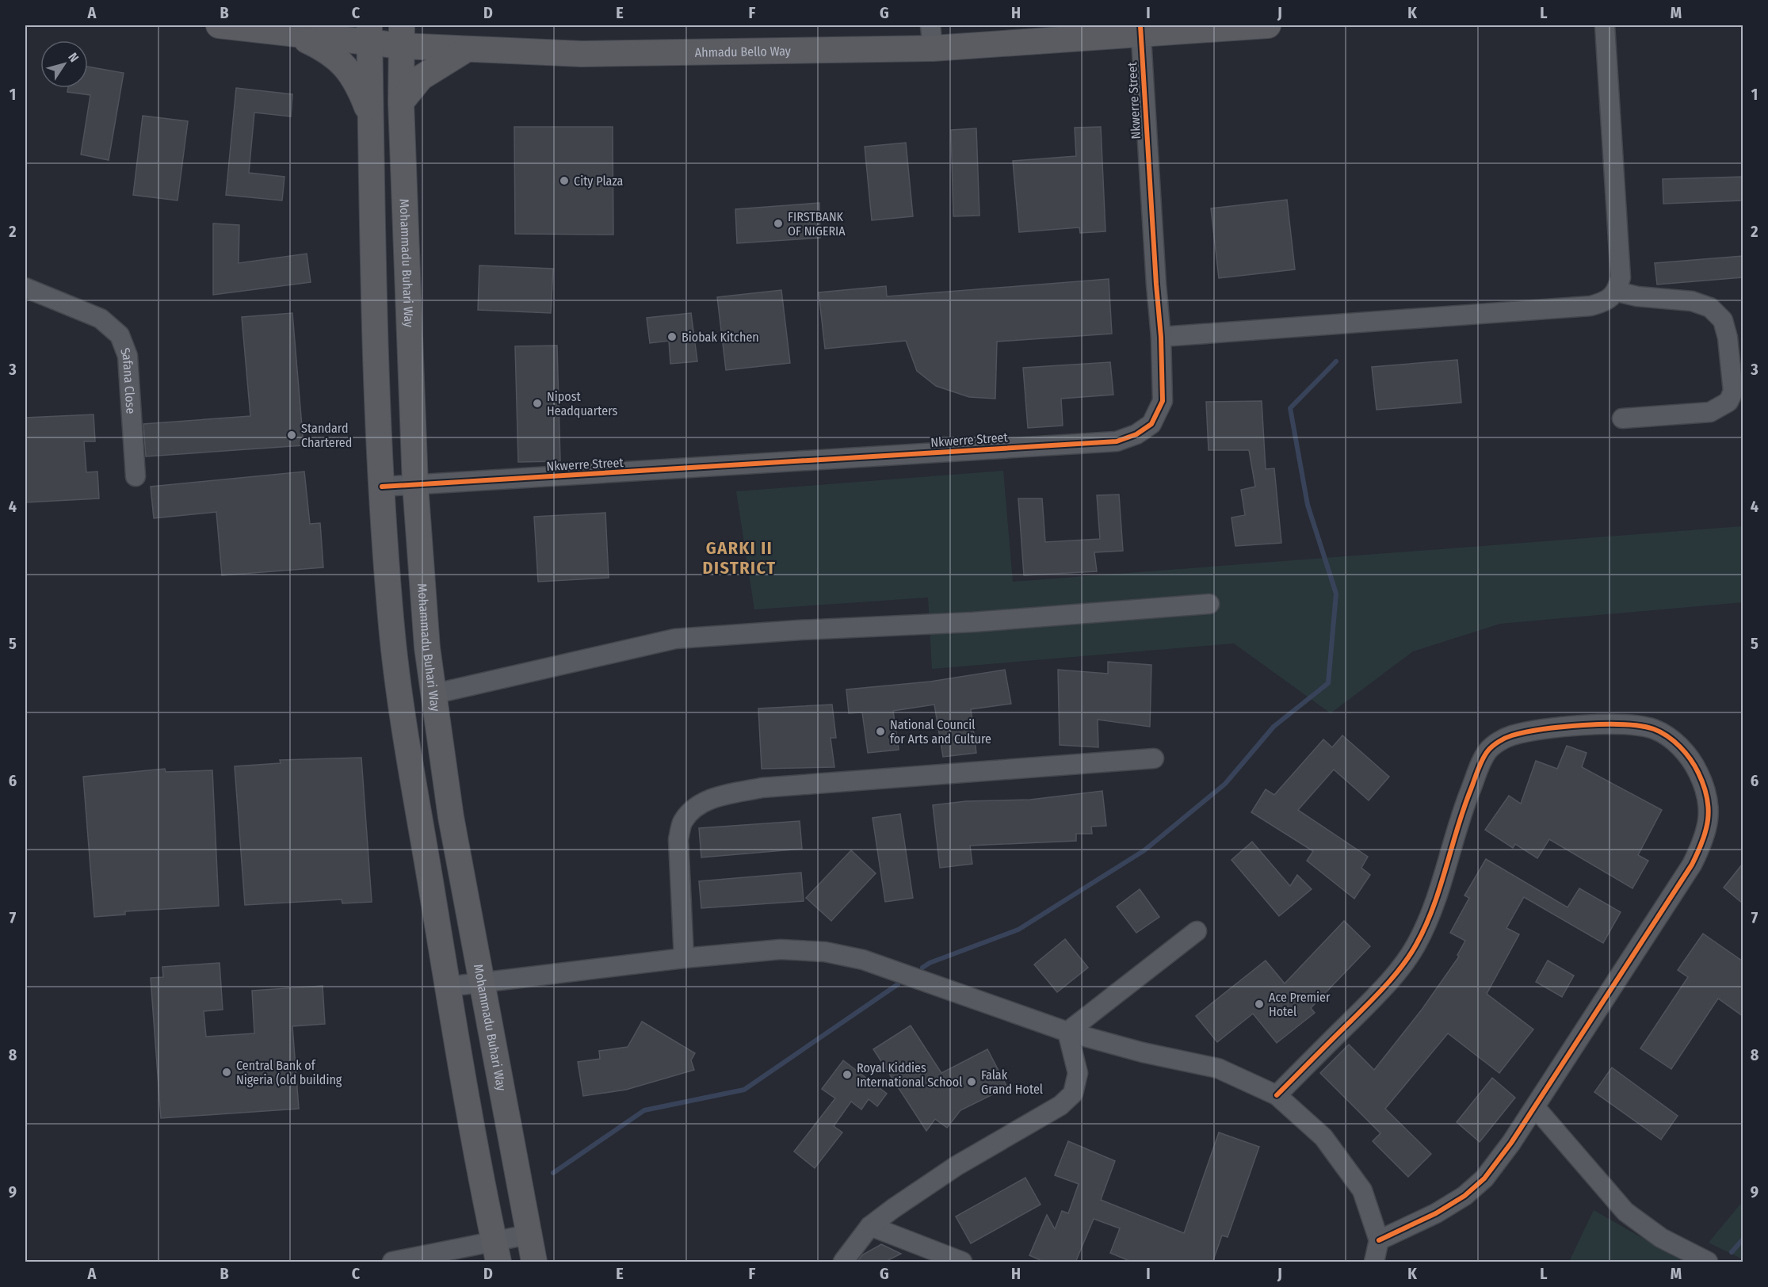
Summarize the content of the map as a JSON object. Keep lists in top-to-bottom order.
{
  "streets": {
    "main road": ["Ahmadu Bello Way", "Mohammadu Buhari Way"],
    "street": ["Nkwerre Street", "Safana Close"]
  },
  "crossings": [
    ["Ahmadu Bello Way", "Nkwerre Street"],
    ["Ahmadu Bello Way", "Mohammadu Buhari Way"],
    ["Nkwerre Street", "Mohammadu Buhari Way"]
  ],
  "districts": ["GARKI II DISTRICT"],
  "places": [
    "City Plaza",
    "FIRSTBANK OF NIGERIA",
    "Biobak Kitchen",
    "Nipost Headquarters",
    "Standard Chartered",
    "National Council for Arts and Culture",
    "Ace Premier Hotel",
    "Central Bank of Nigeria (old building",
    "Royal Kiddies International School",
    "Falak Grand Hotel"
  ],
  "north": "top right",
  "grid": {
    "columns": [
      "A",
      "B",
      "C",
      "D",
      "E",
      "F",
      "G",
      "H",
      "I",
      "J",
      "K",
      "L",
      "M"
    ],
    "rows": [
      "1",
      "2",
      "3",
      "4",
      "5",
      "6",
      "7",
      "8",
      "9"
    ]
  }
}
